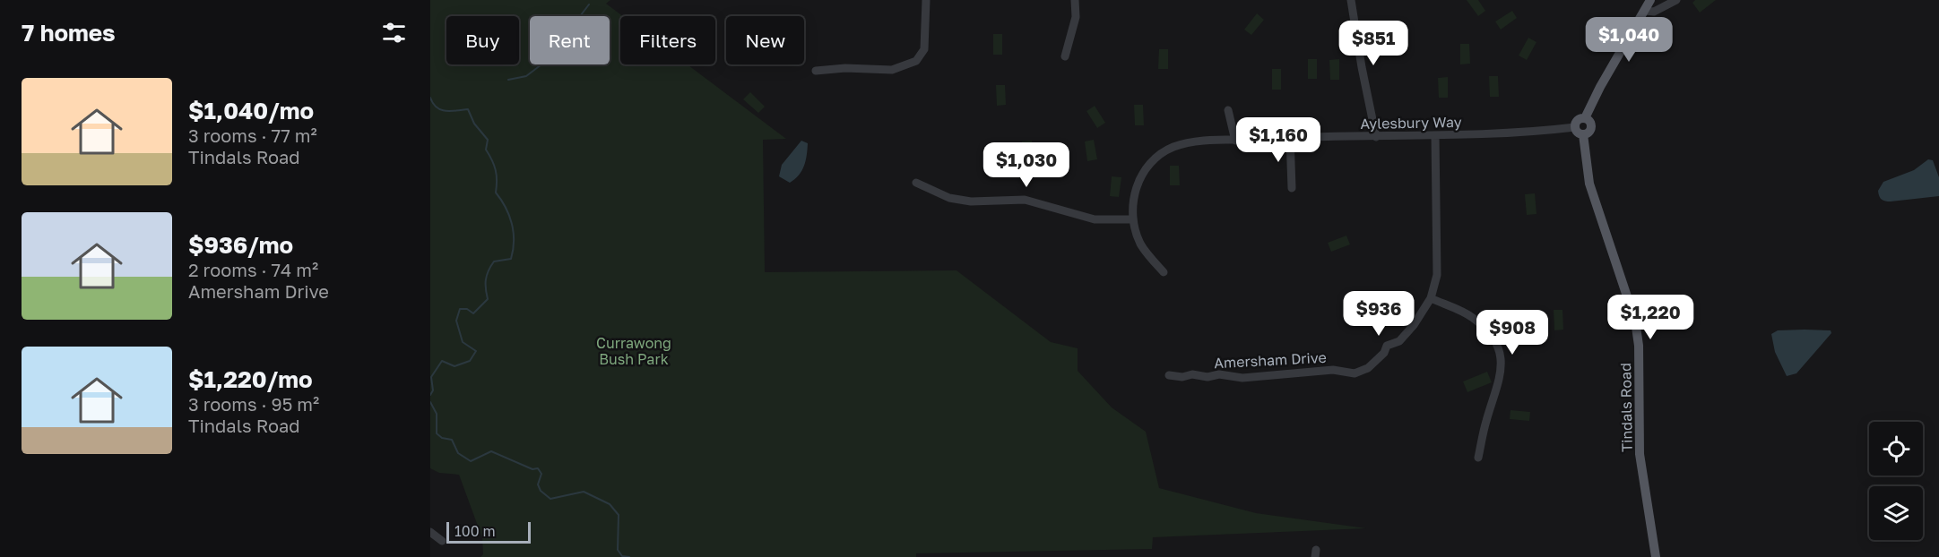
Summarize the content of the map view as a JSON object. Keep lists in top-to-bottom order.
{
  "streets": {
    "main road": ["Tindals Road"],
    "street": ["Aylesbury Way", "Amersham Drive"]
  },
  "crossings": [
    ["Aylesbury Way", "Amersham Drive"],
    ["Aylesbury Way", "Tindals Road"]
  ],
  "parks": ["Currawong Bush Park"],
  "scale_bar": "100 m",
  "page": {
    "heading": "7 homes",
    "chip": [
      "Buy",
      "Rent",
      "Filters",
      "New"
    ],
    "price": [
      "$1,040",
      "$851",
      "$1,160",
      "$1,030",
      "$936",
      "$1,220",
      "$908"
    ],
    "list": [
      {
        "name": "$1,040/mo",
        "note": "3 rooms · 77 m² · Tindals Road"
      },
      {
        "name": "$936/mo",
        "note": "2 rooms · 74 m² · Amersham Drive"
      },
      {
        "name": "$1,220/mo",
        "note": "3 rooms · 95 m² · Tindals Road"
      }
    ],
    "scale": "100 m"
  }
}
